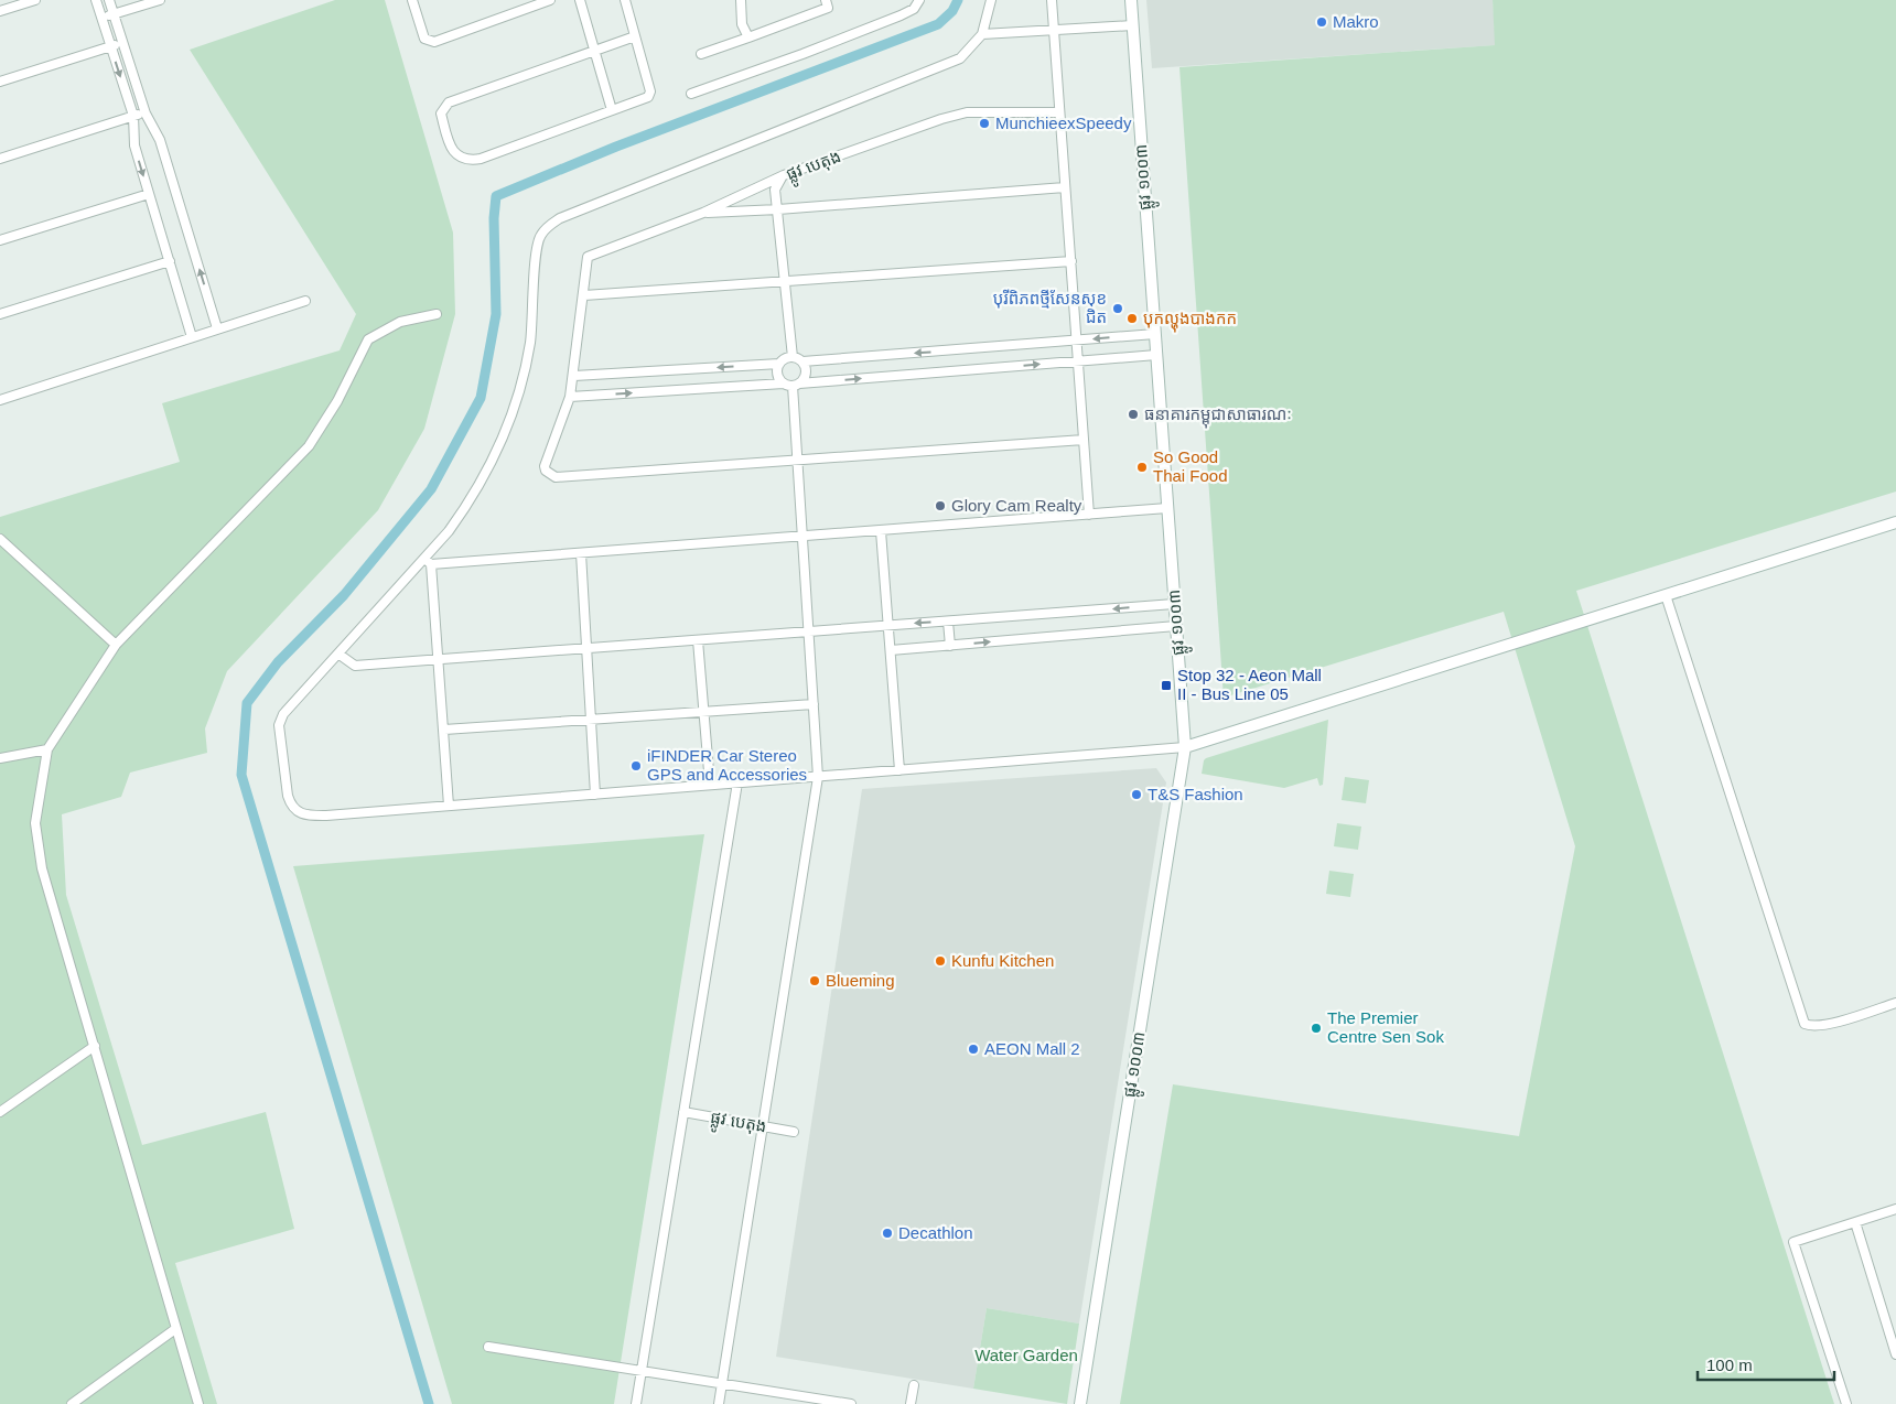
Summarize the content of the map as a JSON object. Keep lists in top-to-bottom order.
{
  "streets": {
    "main road": ["ផ្លូវ ១០០៣"],
    "street": ["ផ្លូវ បេតុង"]
  },
  "parks": ["Water Garden"],
  "places": {
    "other": [
      "Makro",
      "MunchieexSpeedy",
      "បុរីពិភពថ្មីសែនសុខ ជិត",
      "បុកល្ហុងបាងកក",
      "ធនាគារកម្ពុជាសាធារណៈ",
      "So Good Thai Food",
      "Glory Cam Realty",
      "iFINDER Car Stereo GPS and Accessories",
      "T&S Fashion",
      "Kunfu Kitchen",
      "Blueming",
      "The Premier Centre Sen Sok",
      "AEON Mall 2",
      "Decathlon"
    ],
    "transit": ["Stop 32 - Aeon Mall II - Bus Line 05"]
  },
  "scale_bar": "100 m"
}
